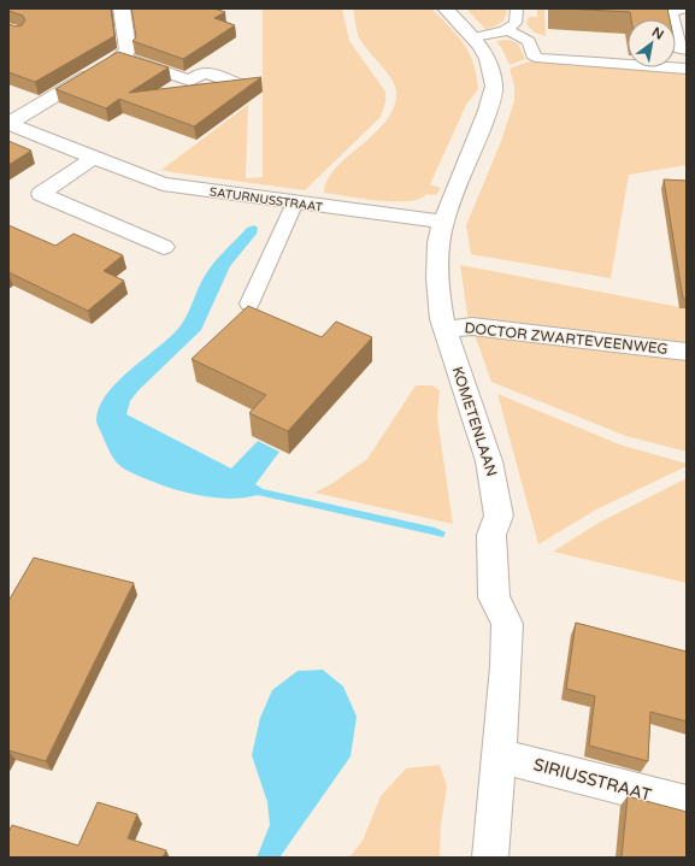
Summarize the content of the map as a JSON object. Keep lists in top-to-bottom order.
{
  "streets": {
    "street": [
      "SATURNUSSTRAAT",
      "DOCTOR ZWARTEVEENWEG",
      "KOMETENLAAN",
      "SIRIUSSTRAAT"
    ]
  },
  "crossings": [
    ["SATURNUSSTRAAT", "KOMETENLAAN"],
    ["DOCTOR ZWARTEVEENWEG", "KOMETENLAAN"],
    ["KOMETENLAAN", "SIRIUSSTRAAT"]
  ],
  "north": "top right"
}
